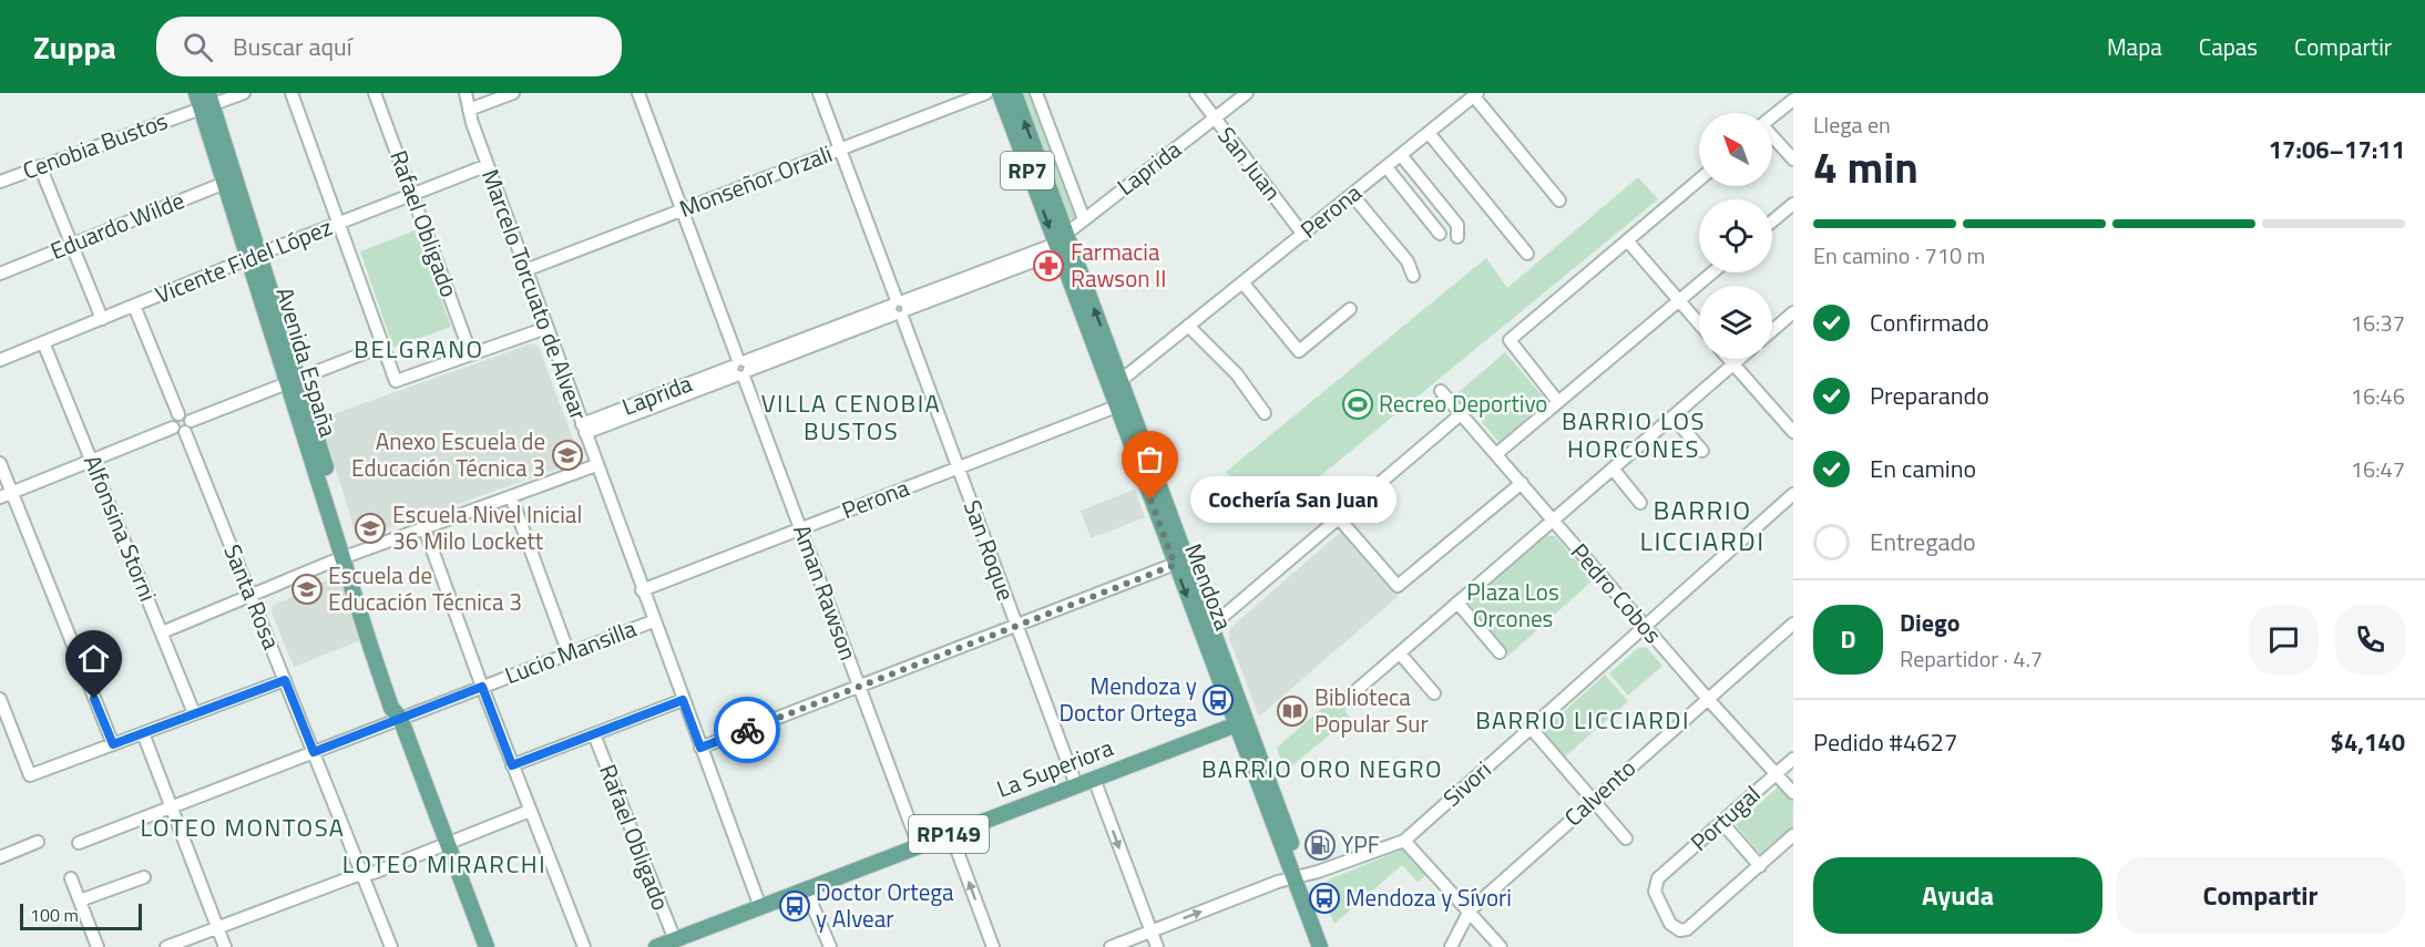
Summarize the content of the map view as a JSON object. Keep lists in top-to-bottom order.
{
  "streets": {
    "main road": [
      "RP7",
      "Avenida España",
      "Mendoza",
      "La Superiora",
      "RP149"
    ],
    "street": [
      "Cenobia Bustos",
      "San Juan",
      "Laprida",
      "Monseñor Orzali",
      "Perona",
      "Rafael Obligado",
      "Eduardo Wilde",
      "Vicente Fidel López",
      "Marcelo Torcuato de Alvear",
      "Alfonsina Storni",
      "San Roque",
      "Aman Rawson",
      "Pedro Cobos",
      "Santa Rosa",
      "Lucio Mansilla",
      "Sivori",
      "Calvento",
      "Portugal"
    ]
  },
  "crossings": [
    ["Cenobia Bustos", "Avenida España"],
    ["San Juan", "Laprida"],
    ["San Juan", "Perona"],
    ["Laprida", "Marcelo Torcuato de Alvear"],
    ["Laprida", "San Roque"],
    ["Laprida", "Mendoza"],
    ["Laprida", "Aman Rawson"],
    ["Monseñor Orzali", "Marcelo Torcuato de Alvear"],
    ["Monseñor Orzali", "San Roque"],
    ["Monseñor Orzali", "Aman Rawson"],
    ["Perona", "Marcelo Torcuato de Alvear"],
    ["Perona", "San Roque"],
    ["Perona", "Mendoza"],
    ["Perona", "Aman Rawson"],
    ["Rafael Obligado", "Vicente Fidel López"],
    ["Rafael Obligado", "La Superiora"],
    ["Eduardo Wilde", "Avenida España"],
    ["Vicente Fidel López", "Marcelo Torcuato de Alvear"],
    ["Vicente Fidel López", "Avenida España"],
    ["Vicente Fidel López", "Alfonsina Storni"],
    ["Marcelo Torcuato de Alvear", "Lucio Mansilla"],
    ["Marcelo Torcuato de Alvear", "La Superiora"],
    ["Avenida España", "Lucio Mansilla"],
    ["San Roque", "La Superiora"],
    ["Mendoza", "La Superiora"],
    ["Mendoza", "Sivori"],
    ["Aman Rawson", "La Superiora"],
    ["Pedro Cobos", "Sivori"],
    ["Pedro Cobos", "Calvento"],
    ["Pedro Cobos", "Portugal"],
    ["Santa Rosa", "Lucio Mansilla"]
  ],
  "districts": [
    "BELGRANO",
    "VILLA CENOBIA BUSTOS",
    "BARRIO LOS HORCONES",
    "BARRIO LICCIARDI",
    "BARRIO LICCIARDI",
    "BARRIO ORO NEGRO",
    "LOTEO MONTOSA",
    "LOTEO MIRARCHI"
  ],
  "parks": ["Plaza Los Orcones"],
  "places": {
    "pharmacy": ["Farmacia Rawson II"],
    "sports": ["Recreo Deportivo"],
    "school or university": ["Anexo Escuela de Educación Técnica 3", "Escuela Nivel Inicial 36 Milo Lockett", "Escuela de Educación Técnica 3"],
    "other": ["Cochería San Juan"],
    "bus stop": ["Mendoza y Doctor Ortega", "Mendoza y Sívori", "Doctor Ortega y Alvear"],
    "library": ["Biblioteca Popular Sur"],
    "fuel station": ["YPF"]
  },
  "scale_bar": "100 m",
  "north": "top left",
  "page": {
    "header": "Zuppa",
    "search": "Buscar aquí",
    "nav": ["Mapa", "Capas", "Compartir"],
    "heading": ["4 min", "Llega en", "17:06–17:11"],
    "panel": [
      "Diego",
      "Repartidor · 4.7",
      "Pedido #4627",
      "$4,140"
    ],
    "bar": "En camino · 710 m",
    "list": [
      ["Confirmado", "16:37"],
      ["Preparando", "16:46"],
      ["En camino", "16:47"],
      "Entregado"
    ],
    "bubble": "Cochería San Juan",
    "round": "D",
    "buttons": ["Ayuda", "Compartir"],
    "scale": "100 m"
  }
}
